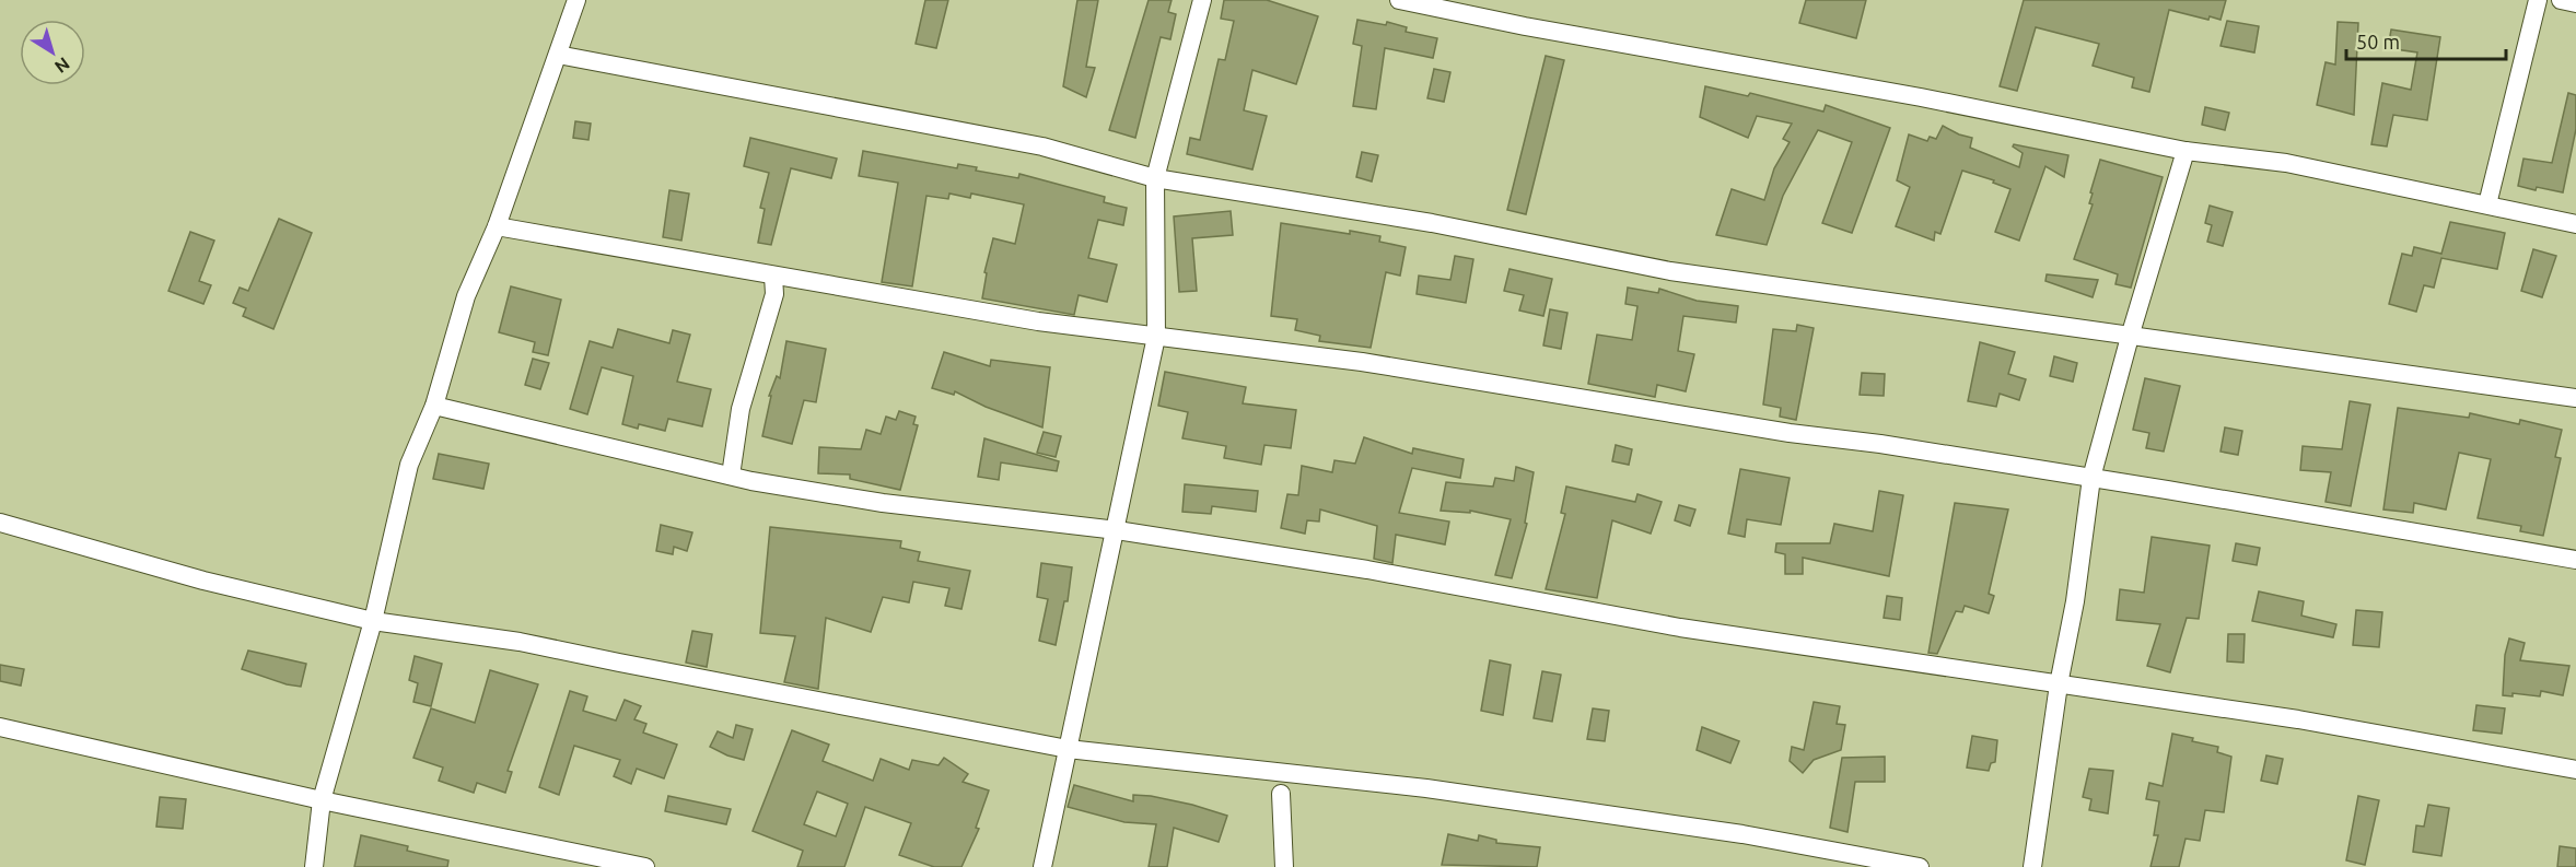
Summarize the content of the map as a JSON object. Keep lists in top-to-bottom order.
{
  "scale_bar": "50 m",
  "north": "bottom right"
}
